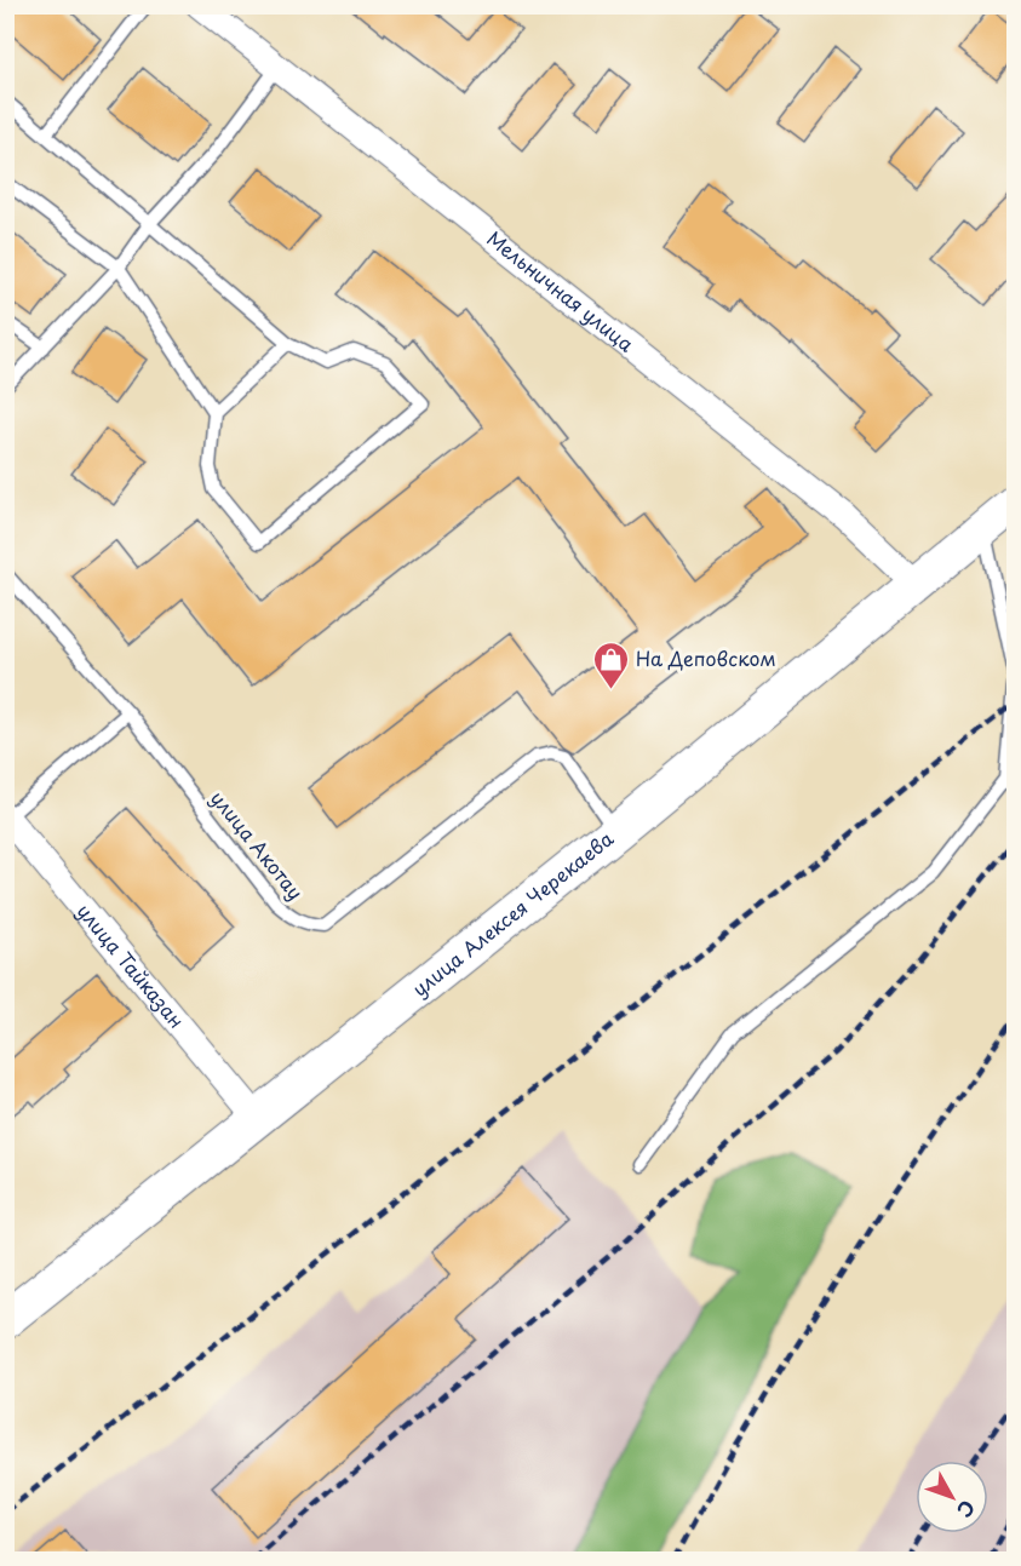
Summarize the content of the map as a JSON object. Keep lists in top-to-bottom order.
{
  "streets": {
    "street": ["Мельничная улица", "улица Алексея Черекаева", "улица Тайказан"],
    "lane": ["улица Акотау"]
  },
  "crossings": [
    ["Мельничная улица", "улица Алексея Черекаева"],
    ["улица Акотау", "улица Алексея Черекаева"],
    ["улица Алексея Черекаева", "улица Тайказан"]
  ],
  "places": {
    "shop": ["На Деповском"]
  },
  "north": "bottom right"
}
